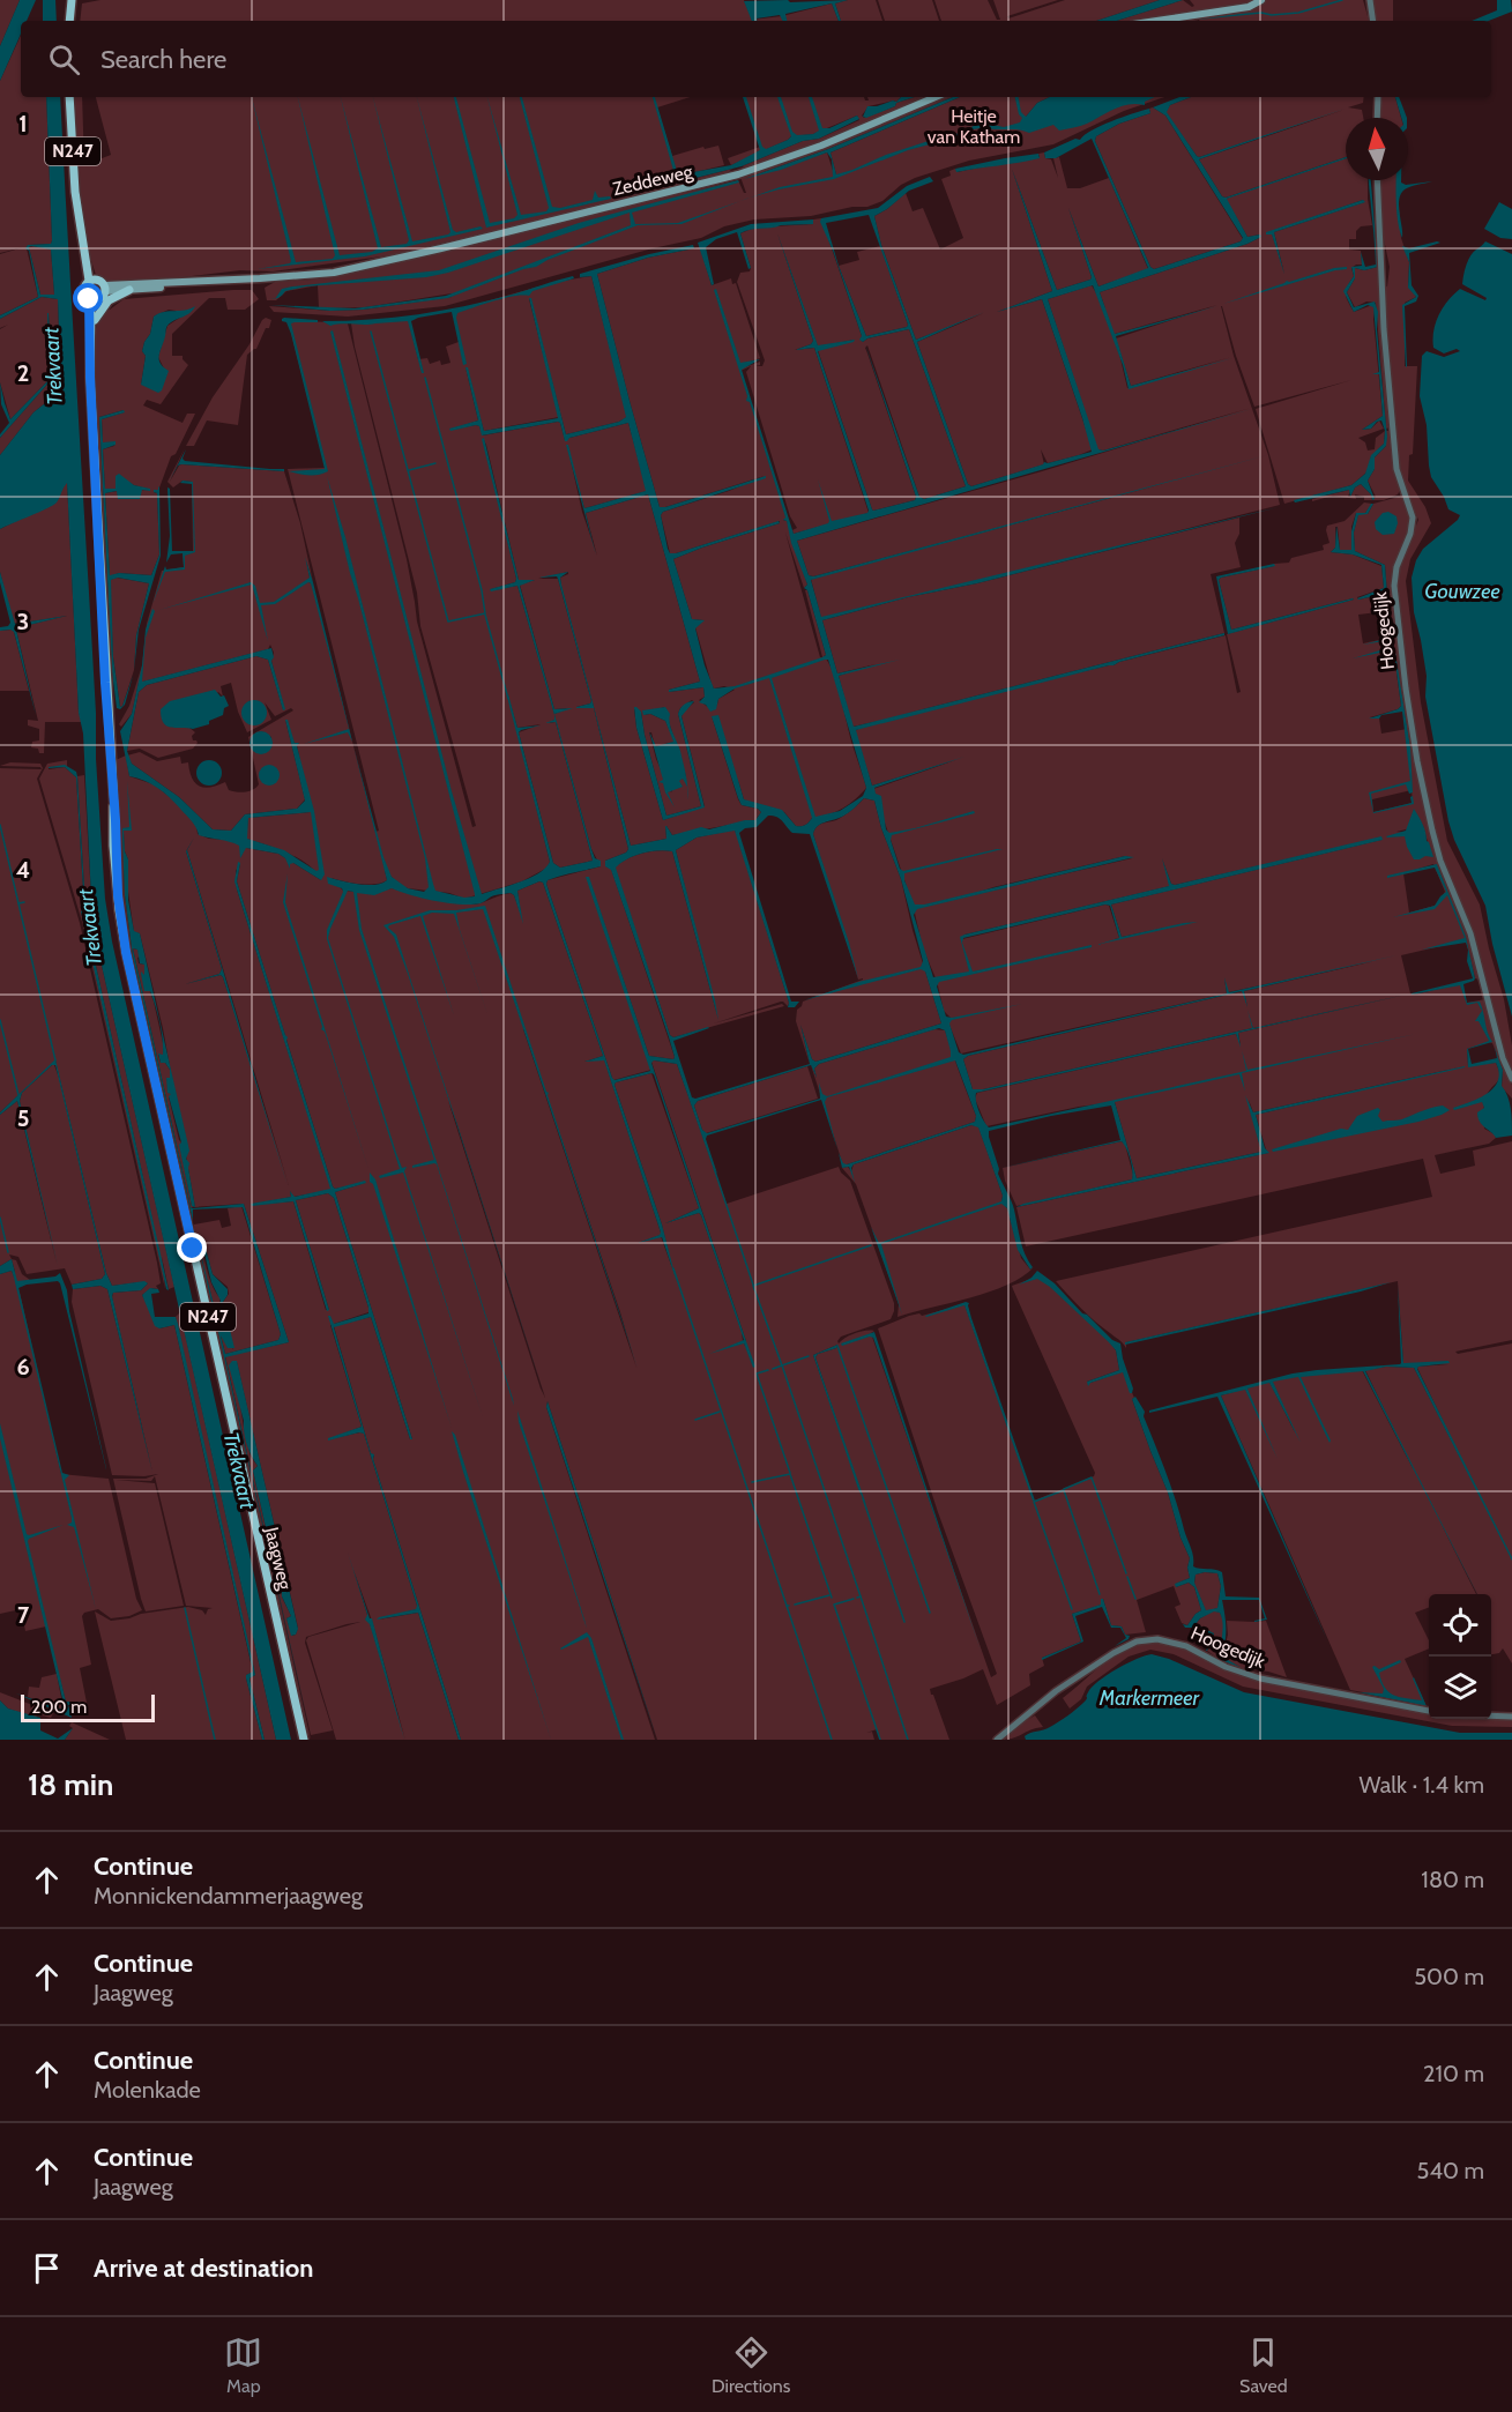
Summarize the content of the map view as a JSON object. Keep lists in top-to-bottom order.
{
  "streets": {
    "main road": ["N247", "Zeddeweg", "Jaagweg"],
    "street": ["Hoogedijk"]
  },
  "crossings": [
    ["N247", "Jaagweg"]
  ],
  "water": ["Trekvaart", "Gouwzee", "Markermeer"],
  "parks": ["Heitje van Katham"],
  "scale_bar": "200 m",
  "north": "top",
  "page": {
    "search": "Search here",
    "scale": "200 m",
    "heading": ["18 min", "Walk · 1.4 km"],
    "list": [
      ["Continue", "Monnickendammerjaagweg", "180 m"],
      ["Continue", "Jaagweg", "500 m"],
      ["Continue", "Molenkade", "210 m"],
      ["Continue", "Jaagweg", "540 m"],
      "Arrive at destination"
    ],
    "nav": ["Map", "Directions", "Saved"]
  },
  "grid": {
    "rows": [
      "1",
      "2",
      "3",
      "4",
      "5",
      "6",
      "7"
    ]
  }
}
